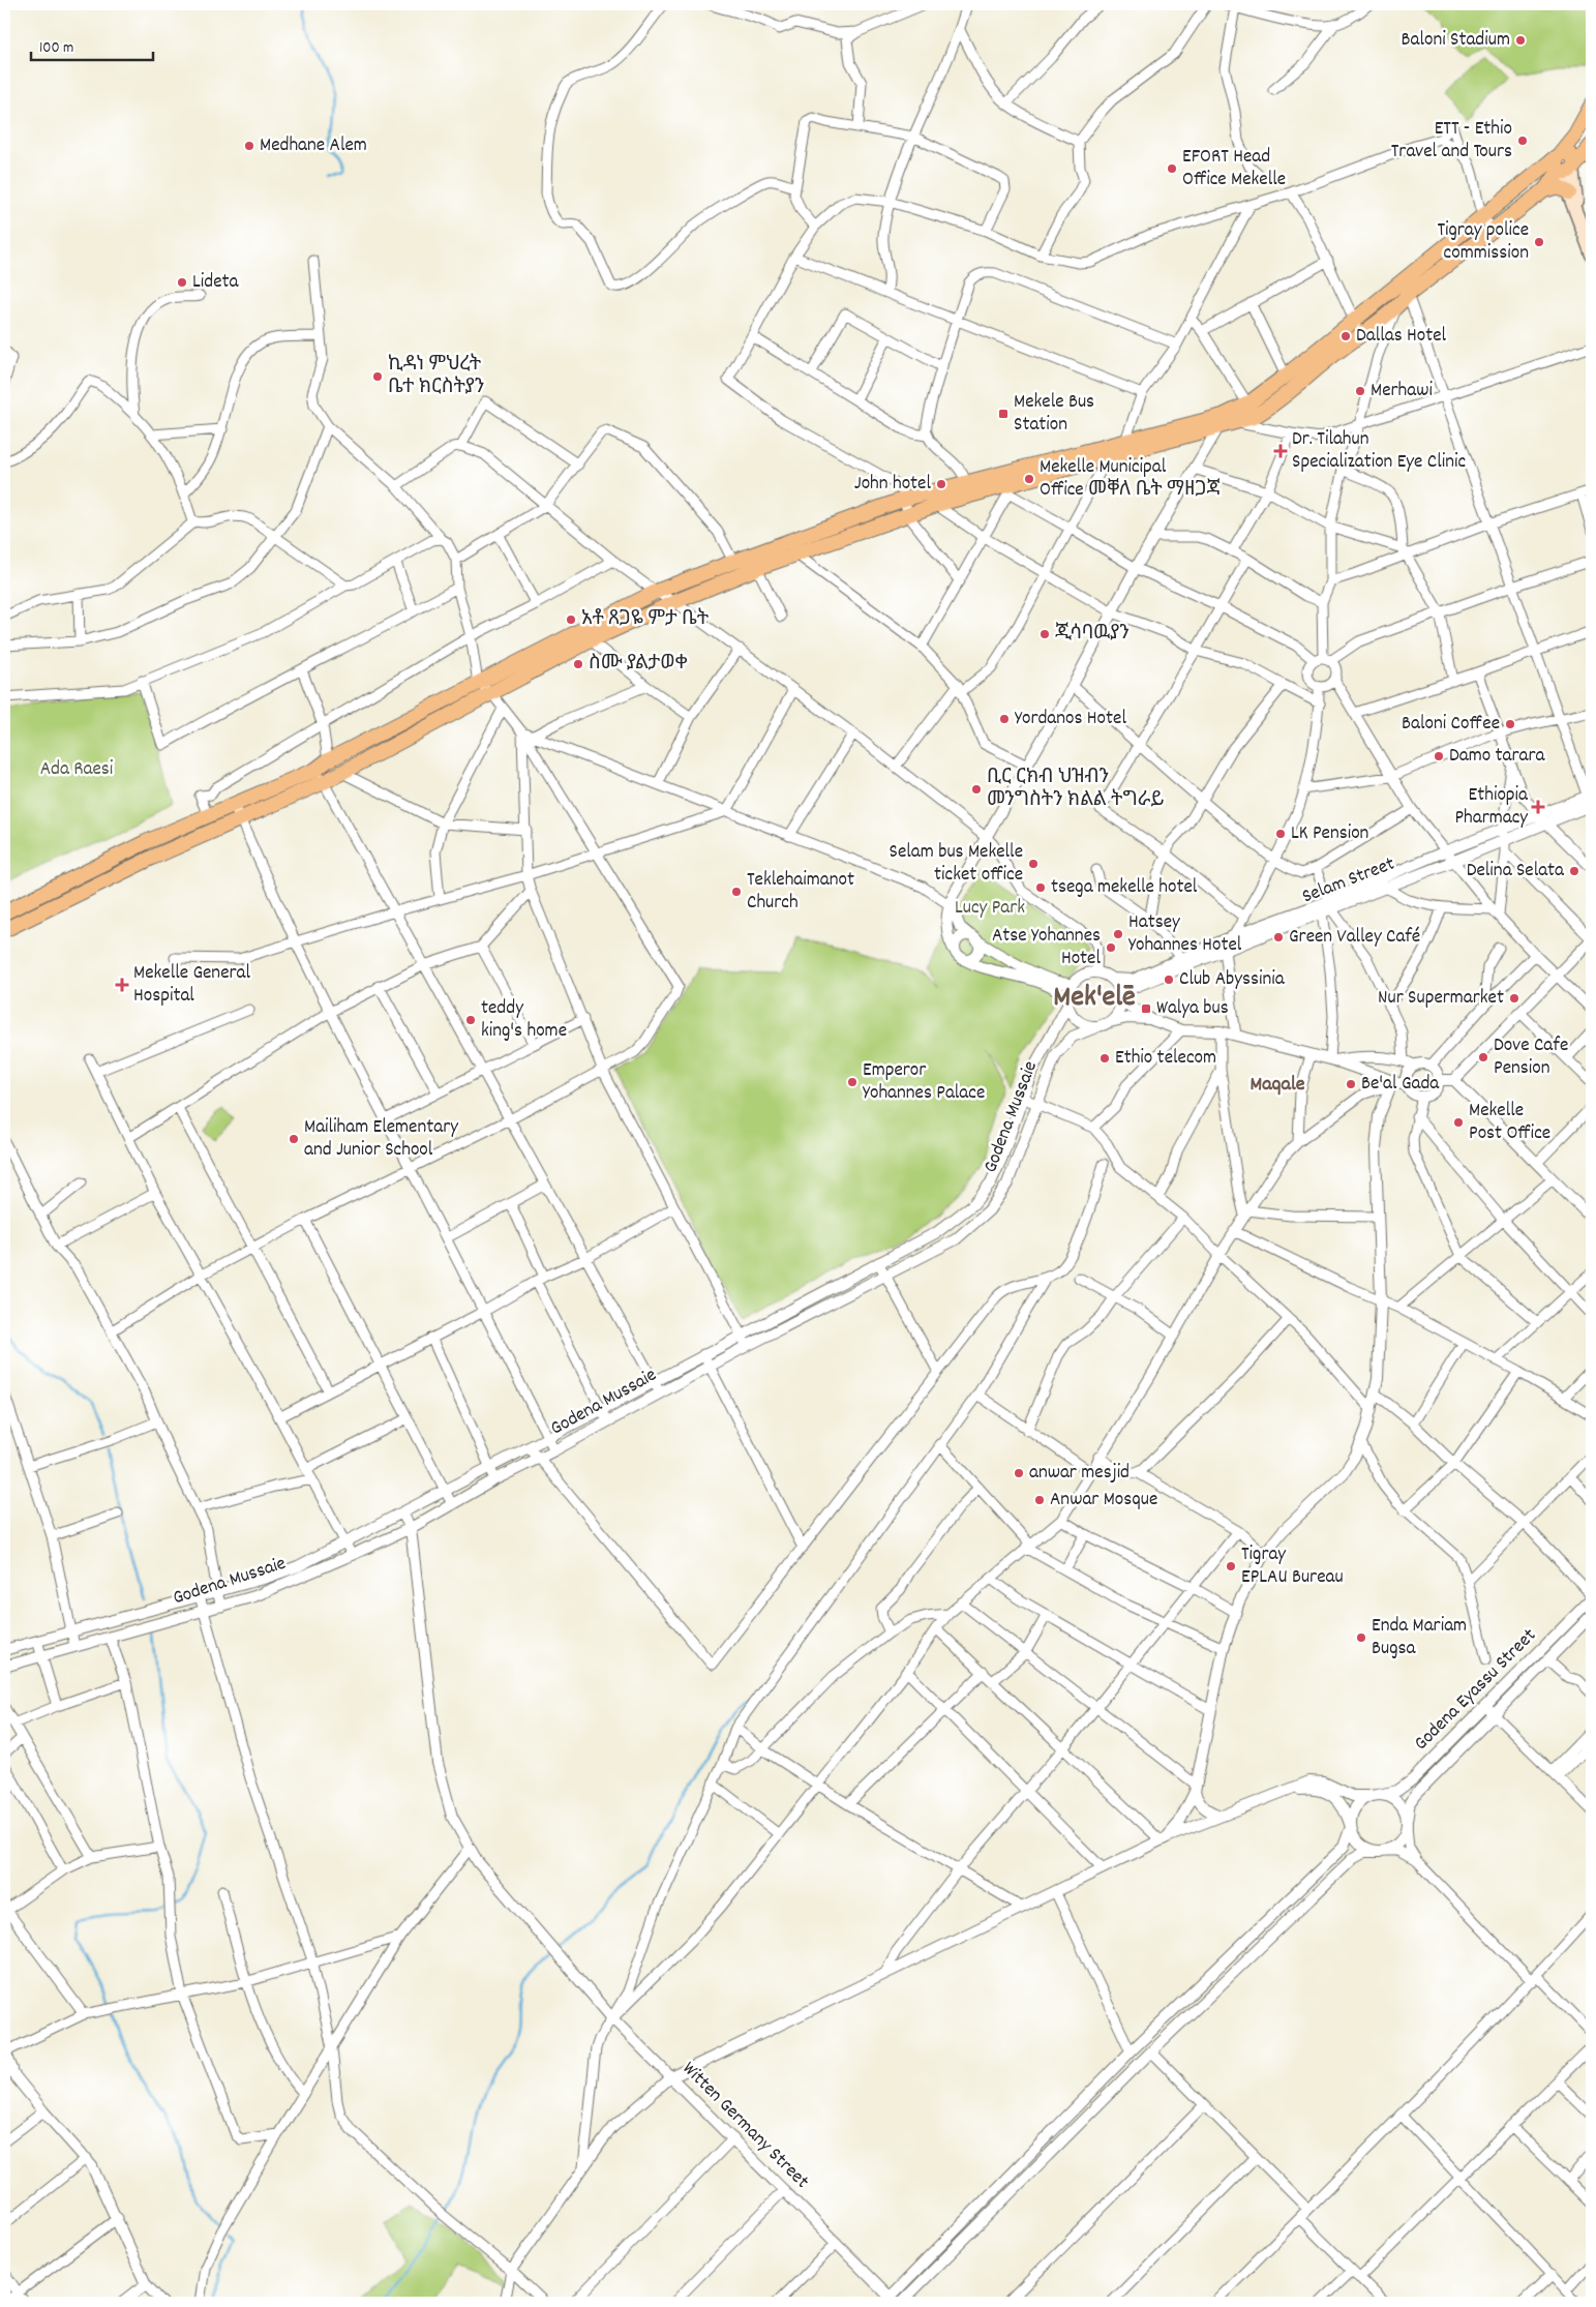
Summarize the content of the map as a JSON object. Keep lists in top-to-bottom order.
{
  "streets": {
    "street": [
      "Selam Street",
      "Godena Mussaie",
      "Godena Eyassu Street",
      "Witten Germany Street"
    ]
  },
  "crossings": [
    ["Godena Mussaie", "Witten Germany Street"]
  ],
  "districts": ["Mek'elē", "Maqale"],
  "parks": ["Ada Raesi", "Lucy Park"],
  "places": {
    "other": [
      "Baloni Stadium",
      "ETT - Ethio Travel and Tours",
      "Medhane Alem",
      "EFORT Head Office Mekelle",
      "Tigray police commission",
      "Lideta",
      "Dallas Hotel",
      "ኪዳነ ምህረት ቤተ ክርስትያን",
      "Merhawi",
      "Mekelle Municipal Office መቐለ ቤት ማዘጋጃ",
      "John hotel",
      "አቶ ጸጋዬ ምታ ቤት",
      "ጂሳባዉያን",
      "ስሙ ያልታወቀ",
      "Yordanos Hotel",
      "Baloni Coffee",
      "Damo tarara",
      "ቢር ርክብ ህዝብን መንግስትን ክልል ትግራይ",
      "LK Pension",
      "Selam bus Mekelle ticket office",
      "Delina Selata",
      "tsega mekelle hotel",
      "Teklehaimanot Church",
      "Hatsey Yohannes Hotel",
      "Green Valley Café",
      "Atse Yohannes Hotel",
      "Club Abyssinia",
      "Nur Supermarket",
      "teddy king's home",
      "Dove Cafe Pension",
      "Ethio telecom",
      "Emperor Yohannes Palace",
      "Be'al Gada",
      "Mekelle Post Office",
      "Mailiham Elementary and Junior School",
      "anwar mesjid",
      "Anwar Mosque",
      "Tigray EPLAU Bureau",
      "Enda Mariam Bugsa"
    ],
    "transit": ["Mekele Bus Station", "Walya bus"],
    "health": ["Dr. Tilahun Specialization Eye Clinic", "Ethiopia Pharmacy", "Mekelle General Hospital"]
  },
  "scale_bar": "100 m"
}
